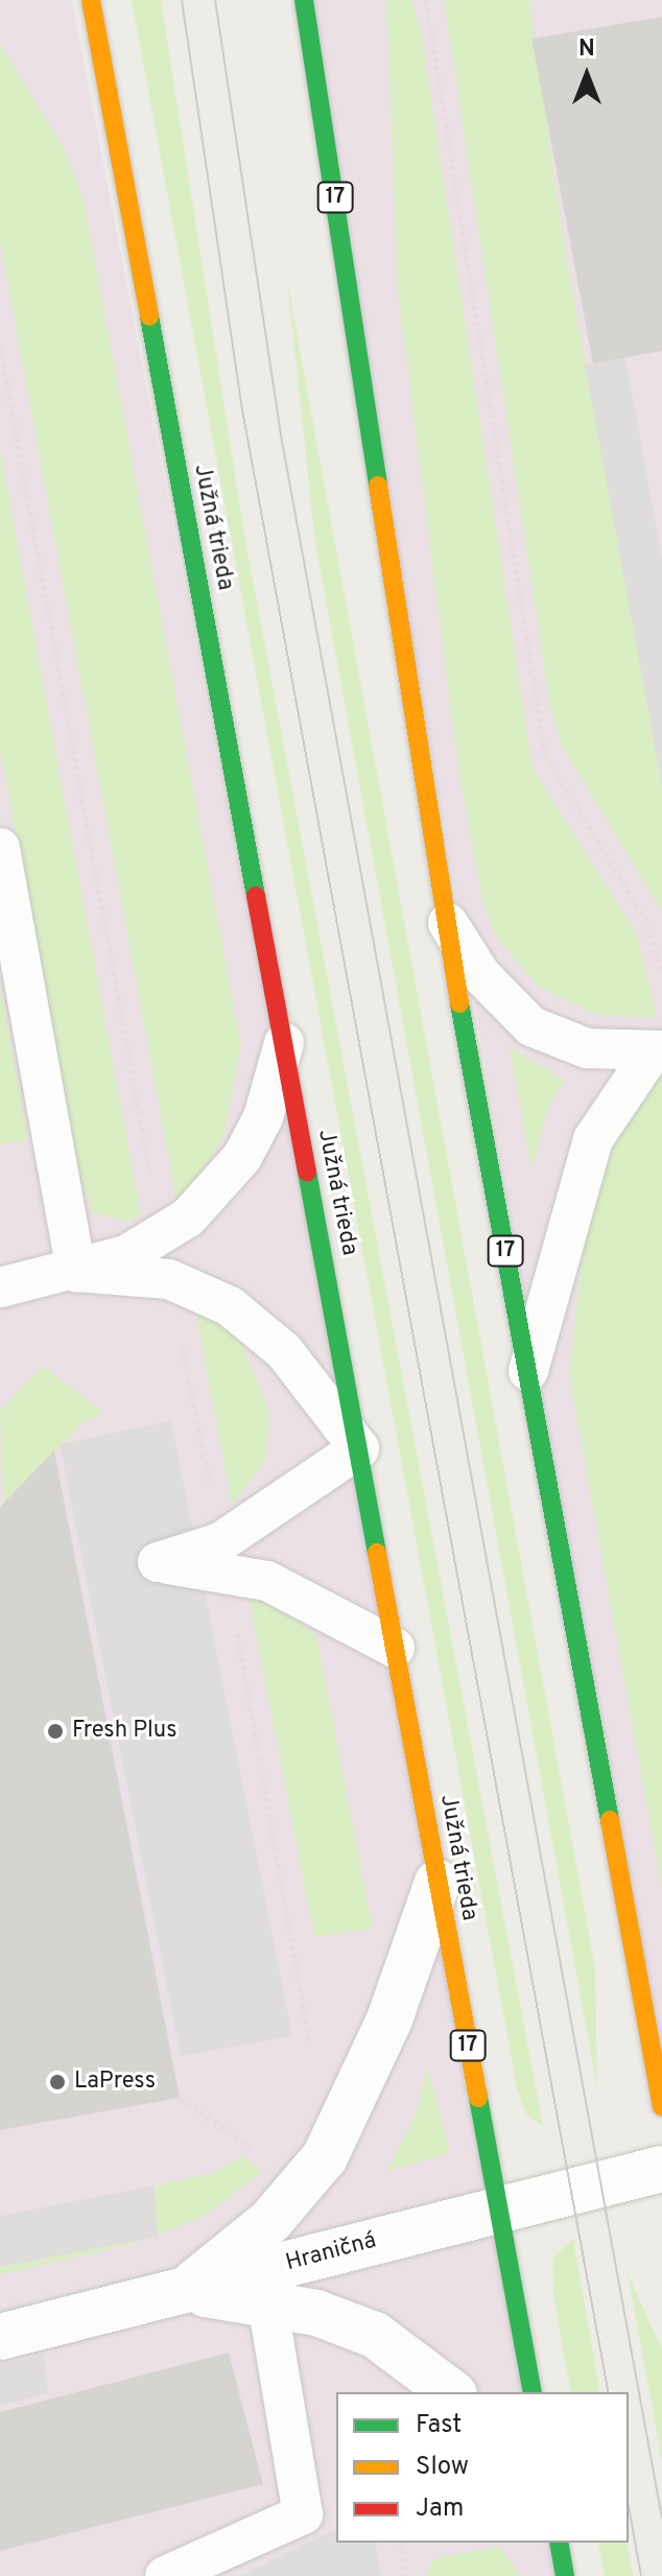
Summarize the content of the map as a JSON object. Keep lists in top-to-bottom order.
{
  "streets": {
    "main road": ["17", "Južná trieda"],
    "street": ["Hraničná"]
  },
  "crossings": [
    ["Južná trieda", "Hraničná"]
  ],
  "places": ["Fresh Plus", "LaPress"],
  "legend": ["Fast", "Slow", "Jam"],
  "north": "top"
}
